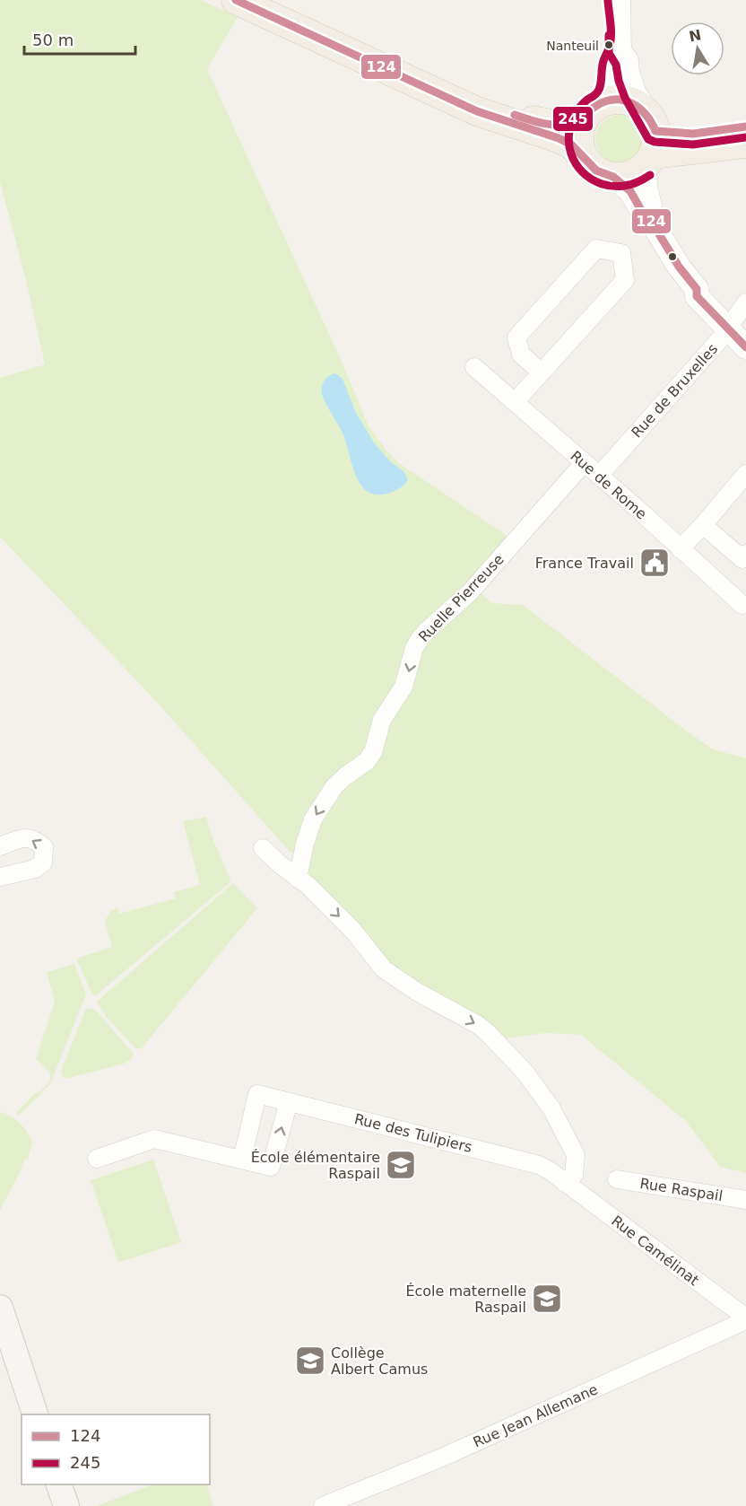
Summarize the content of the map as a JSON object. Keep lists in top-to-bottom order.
{
  "streets": {
    "street": [
      "Rue de Bruxelles",
      "Rue de Rome",
      "Ruelle Pierreuse",
      "Rue des Tulipiers",
      "Rue Raspail",
      "Rue Camélinat",
      "Rue Jean Allemane"
    ]
  },
  "crossings": [
    ["Rue de Bruxelles", "Rue de Rome"],
    ["Rue de Rome", "Ruelle Pierreuse"],
    ["Rue des Tulipiers", "Rue Camélinat"],
    ["Rue Camélinat", "Rue Jean Allemane"]
  ],
  "one_way": ["Ruelle Pierreuse"],
  "places": {
    "other": ["Nanteuil"],
    "public building": ["France Travail"],
    "school or university": ["École élémentaire Raspail", "École maternelle Raspail", "Collège Albert Camus"]
  },
  "lines": ["transit line 124", "transit line 245"],
  "legend": ["124", "245"],
  "scale_bar": "50 m",
  "north": "top"
}
